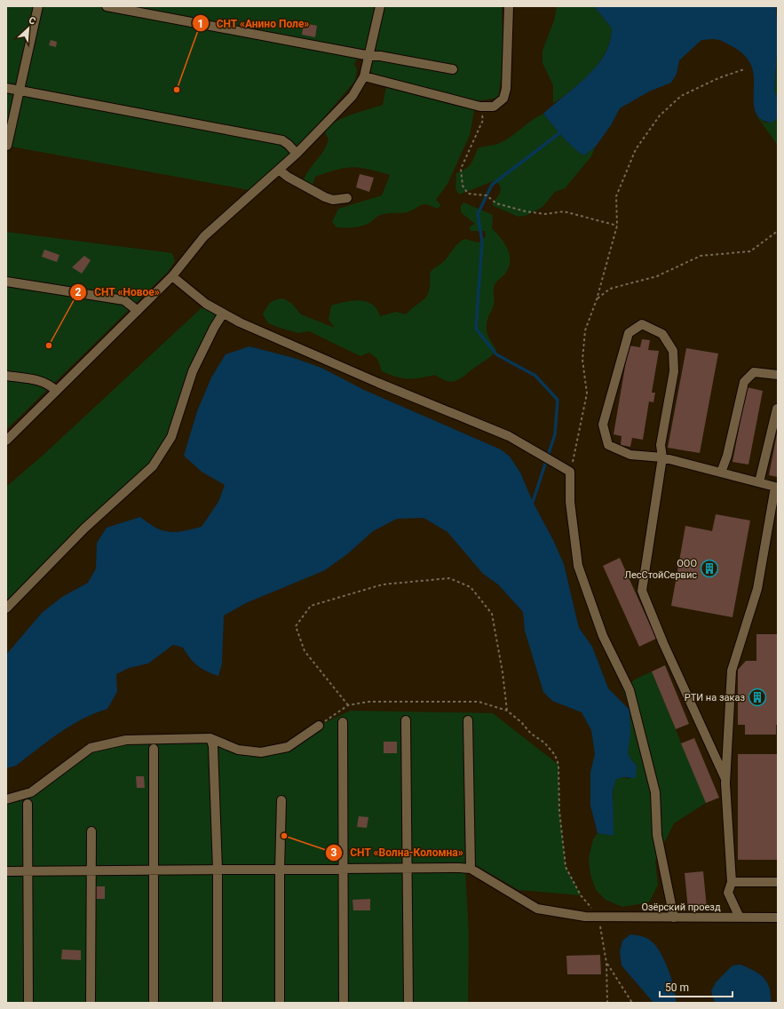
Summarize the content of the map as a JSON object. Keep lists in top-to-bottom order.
{
  "streets": {
    "street": ["Озёрский проезд"]
  },
  "places": {
    "other": ["СНТ «Анино Поле»", "СНТ «Новое»", "СНТ «Волна-Коломна»"],
    "building": ["ООО ЛесСтойСервис", "РТИ на заказ"]
  },
  "scale_bar": "50 m",
  "north": "top right"
}
